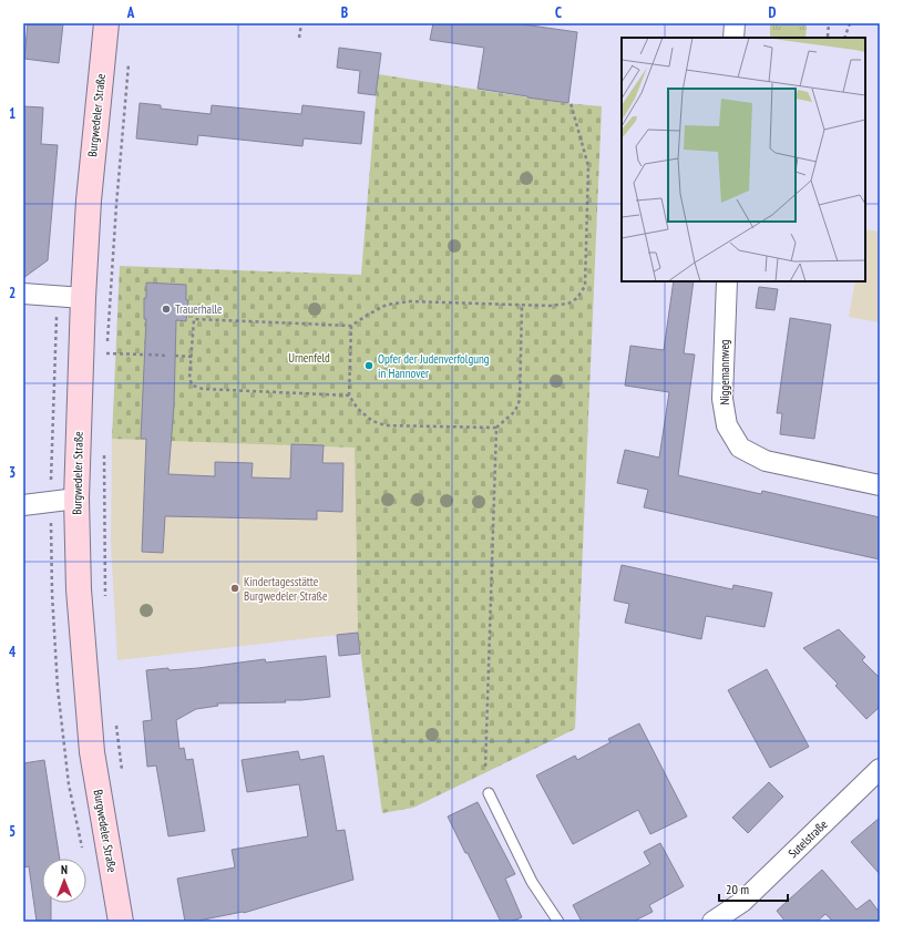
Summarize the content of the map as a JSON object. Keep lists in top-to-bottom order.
{
  "streets": {
    "main road": ["Burgwedeler Straße"],
    "street": ["Niggemannweg", "Sutelstraße"]
  },
  "parks": ["Urnenfeld"],
  "places": ["Trauerhalle", "Opfer der Judenverfolgung in Hannover", "Kindertagesstätte Burgwedeler Straße"],
  "scale_bar": "20 m",
  "north": "top",
  "grid": {
    "columns": [
      "A",
      "B",
      "C",
      "D"
    ],
    "rows": [
      "1",
      "2",
      "3",
      "4",
      "5"
    ]
  }
}
